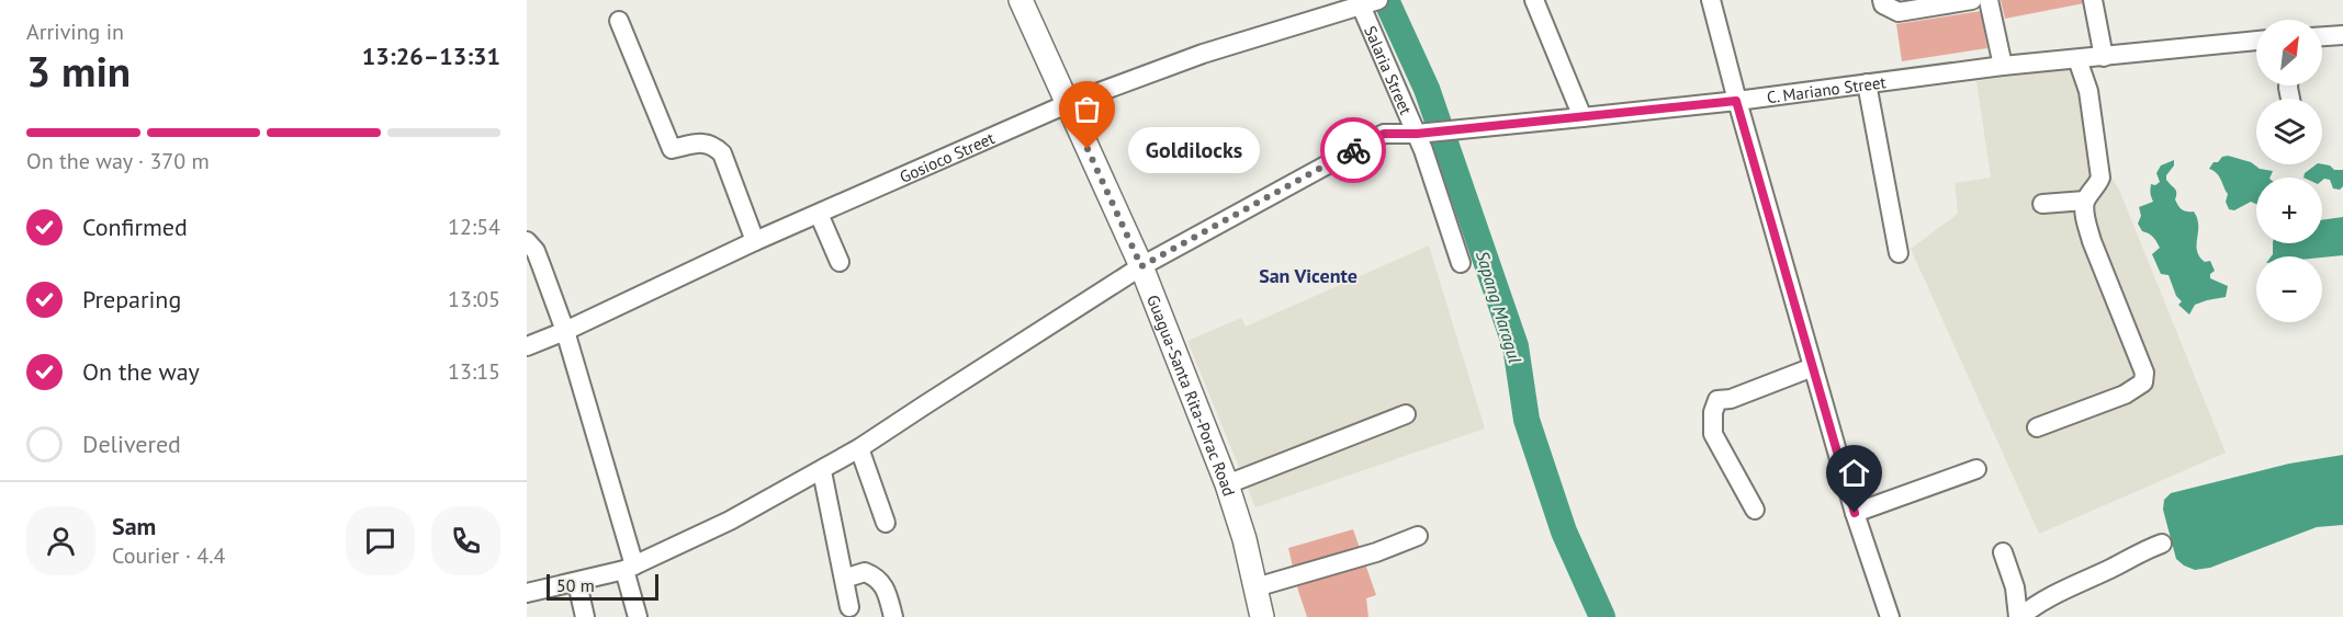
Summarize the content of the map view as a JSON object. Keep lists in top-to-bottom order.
{
  "streets": {
    "main road": ["Guagua-Santa Rita-Porac Road"],
    "street": ["Salaria Street", "C. Mariano Street", "Gosioco Street"]
  },
  "crossings": [
    ["Salaria Street", "C. Mariano Street"],
    ["Salaria Street", "Gosioco Street"],
    ["C. Mariano Street", "Guagua-Santa Rita-Porac Road"],
    ["Gosioco Street", "Guagua-Santa Rita-Porac Road"]
  ],
  "districts": ["San Vicente"],
  "water": ["Sapang Maragul"],
  "places": ["Goldilocks"],
  "scale_bar": "50 m",
  "north": "top right",
  "page": {
    "heading": ["3 min", "Arriving in", "13:26–13:31"],
    "panel": ["Sam", "Courier · 4.4"],
    "map_buttons": ["+", "−"],
    "bar": "On the way · 370 m",
    "bubble": "Goldilocks",
    "list": [
      ["Confirmed", "12:54"],
      ["Preparing", "13:05"],
      ["On the way", "13:15"],
      "Delivered"
    ],
    "scale": "50 m"
  }
}
